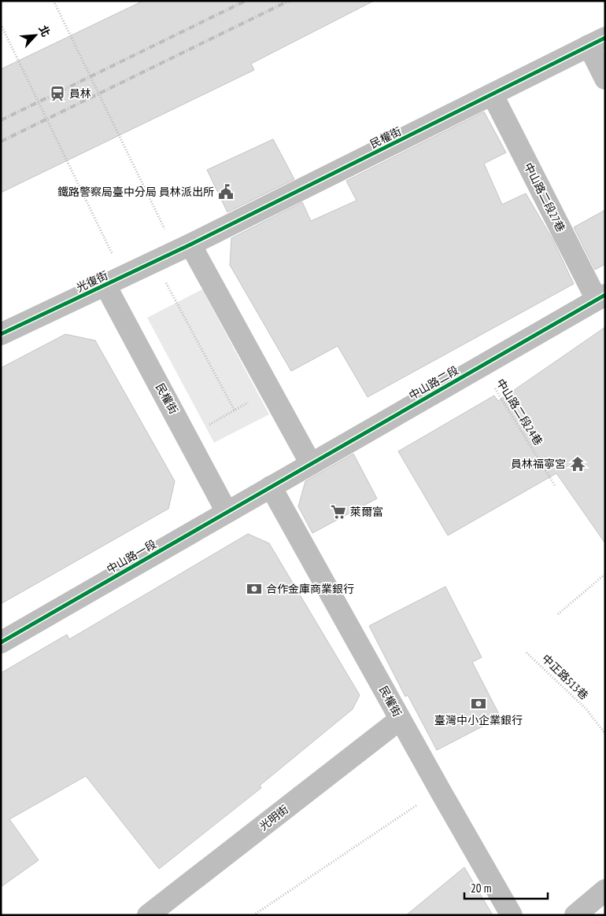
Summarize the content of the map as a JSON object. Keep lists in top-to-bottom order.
{
  "streets": {
    "street": [
      "民權街",
      "中山路二段27巷",
      "光復街",
      "中山路二段",
      "中山路一段",
      "光明街"
    ],
    "path": ["中山路二段24巷", "中正路513巷"]
  },
  "crossings": [
    ["民權街", "中山路二段27巷"],
    ["民權街", "光復街"],
    ["民權街", "中山路二段"],
    ["民權街", "中山路一段"],
    ["民權街", "光明街"],
    ["中山路二段27巷", "中山路二段"],
    ["中山路二段", "中山路二段24巷"],
    ["中山路二段", "中山路一段"]
  ],
  "places": {
    "station": ["員林"],
    "public building": ["鐵路警察局臺中分局 員林派出所"],
    "temple": ["員林福寧宮"],
    "supermarket": ["萊爾富"],
    "bank": ["合作金庫商業銀行", "臺灣中小企業銀行"]
  },
  "scale_bar": "20 m",
  "north": "top right"
}
